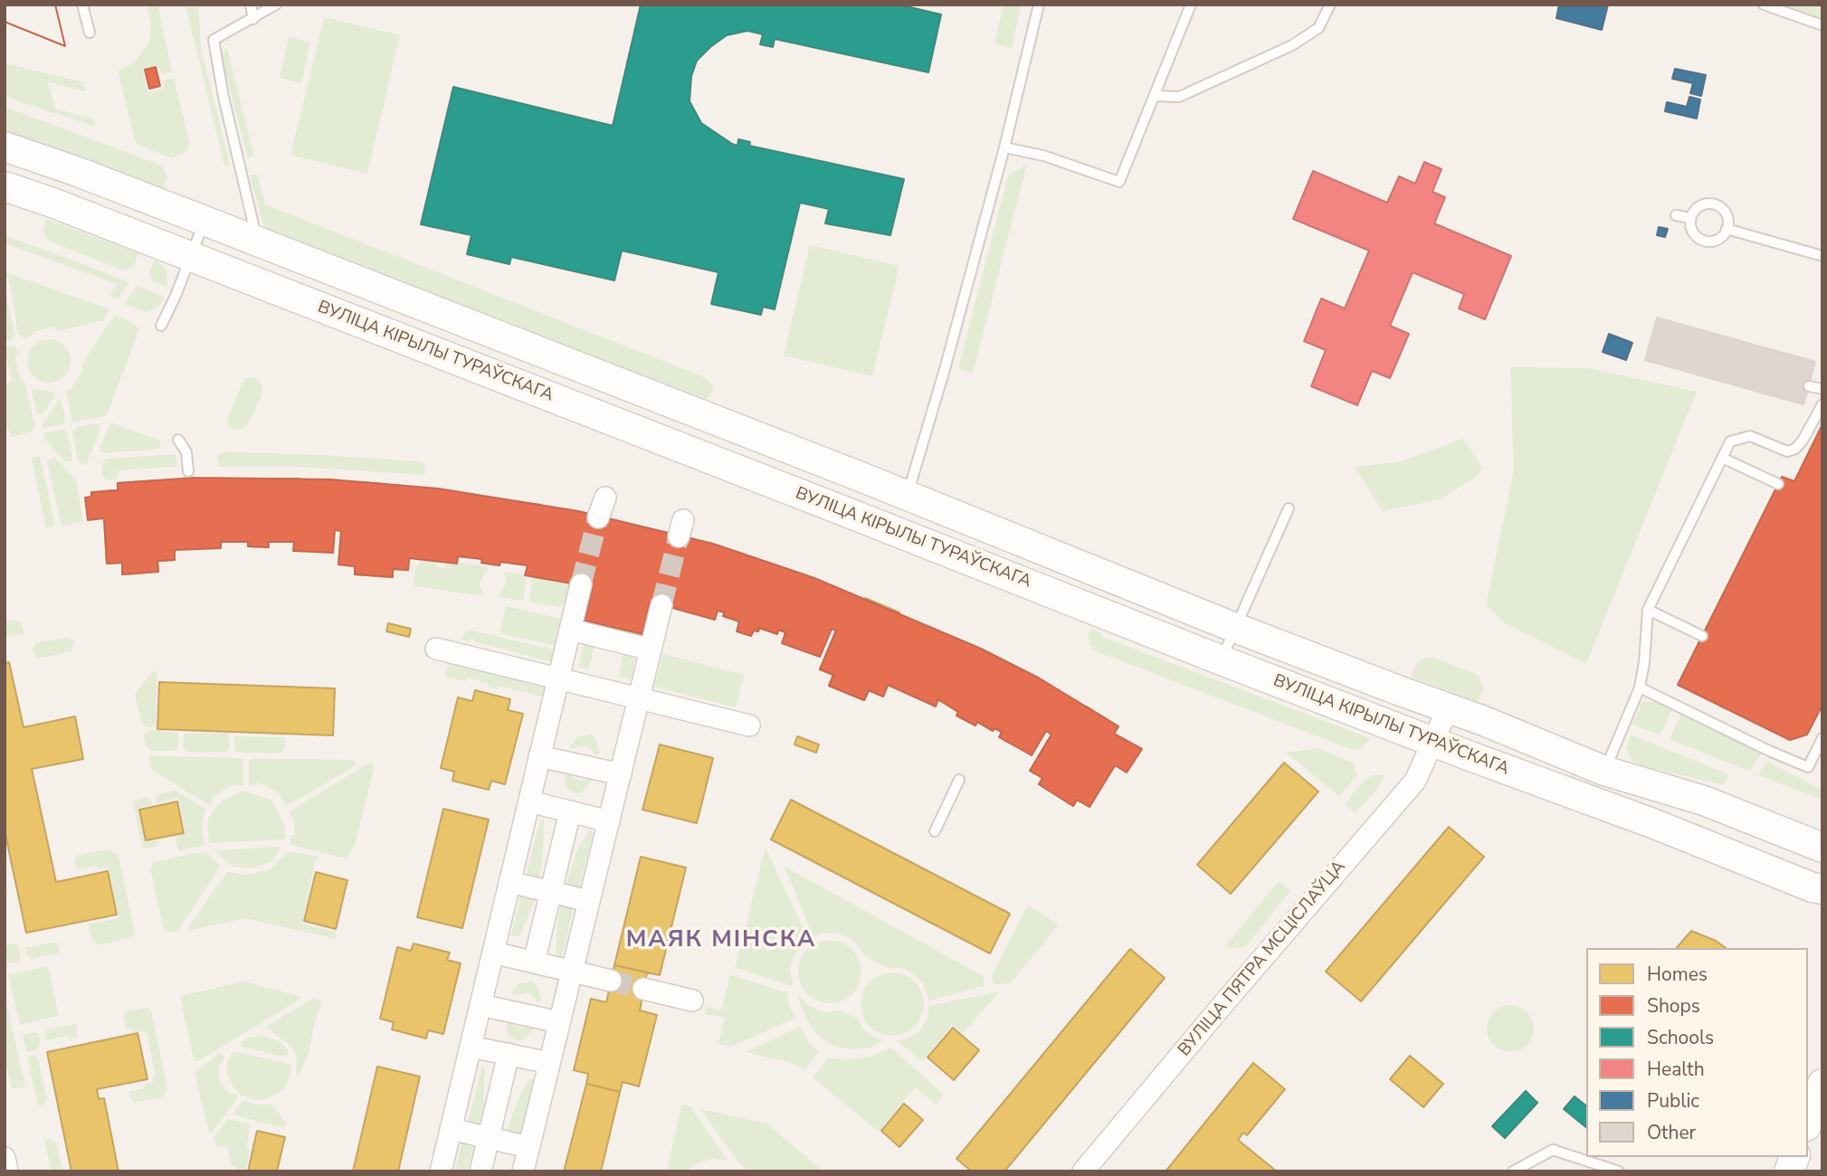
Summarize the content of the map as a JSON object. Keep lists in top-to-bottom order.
{
  "streets": {
    "main road": ["ВУЛІЦА КІРЫЛЫ ТУРАЎСКАГА"],
    "street": ["ВУЛІЦА ПЯТРА МСЦІСЛАЎЦА"]
  },
  "crossings": [
    ["ВУЛІЦА КІРЫЛЫ ТУРАЎСКАГА", "ВУЛІЦА ПЯТРА МСЦІСЛАЎЦА"]
  ],
  "districts": ["МАЯК МІНСКА"],
  "legend": [
    "Homes",
    "Shops",
    "Schools",
    "Health",
    "Public",
    "Other"
  ]
}
